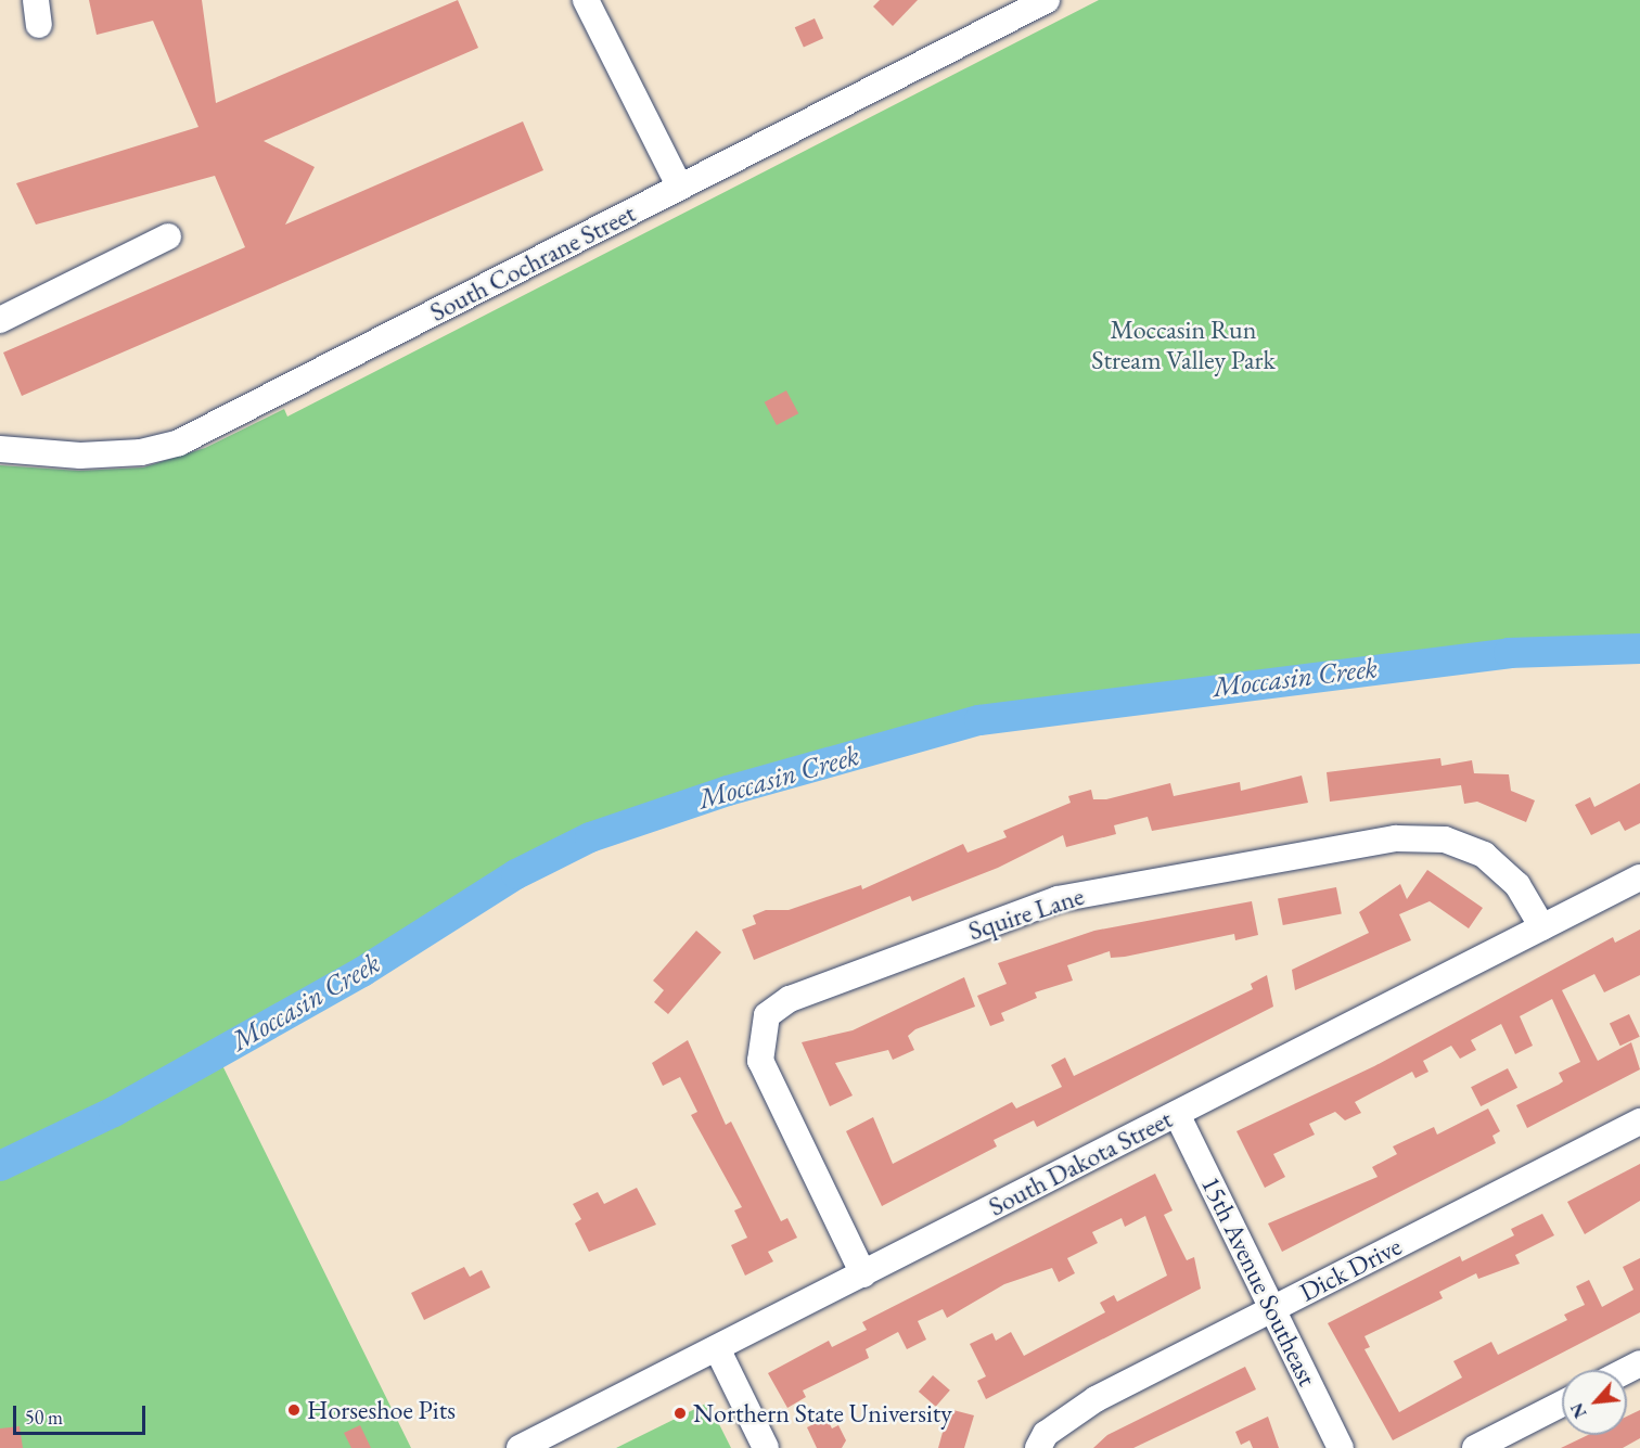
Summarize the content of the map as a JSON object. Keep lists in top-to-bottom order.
{
  "streets": {
    "street": [
      "South Cochrane Street",
      "Squire Lane",
      "South Dakota Street",
      "Dick Drive",
      "15th Avenue Southeast"
    ]
  },
  "crossings": [
    ["Squire Lane", "South Dakota Street"],
    ["South Dakota Street", "15th Avenue Southeast"],
    ["Dick Drive", "15th Avenue Southeast"]
  ],
  "water": ["Moccasin Creek"],
  "parks": ["Moccasin Run Stream Valley Park"],
  "places": ["Horseshoe Pits", "Northern State University"],
  "scale_bar": "50 m",
  "north": "bottom left"
}
